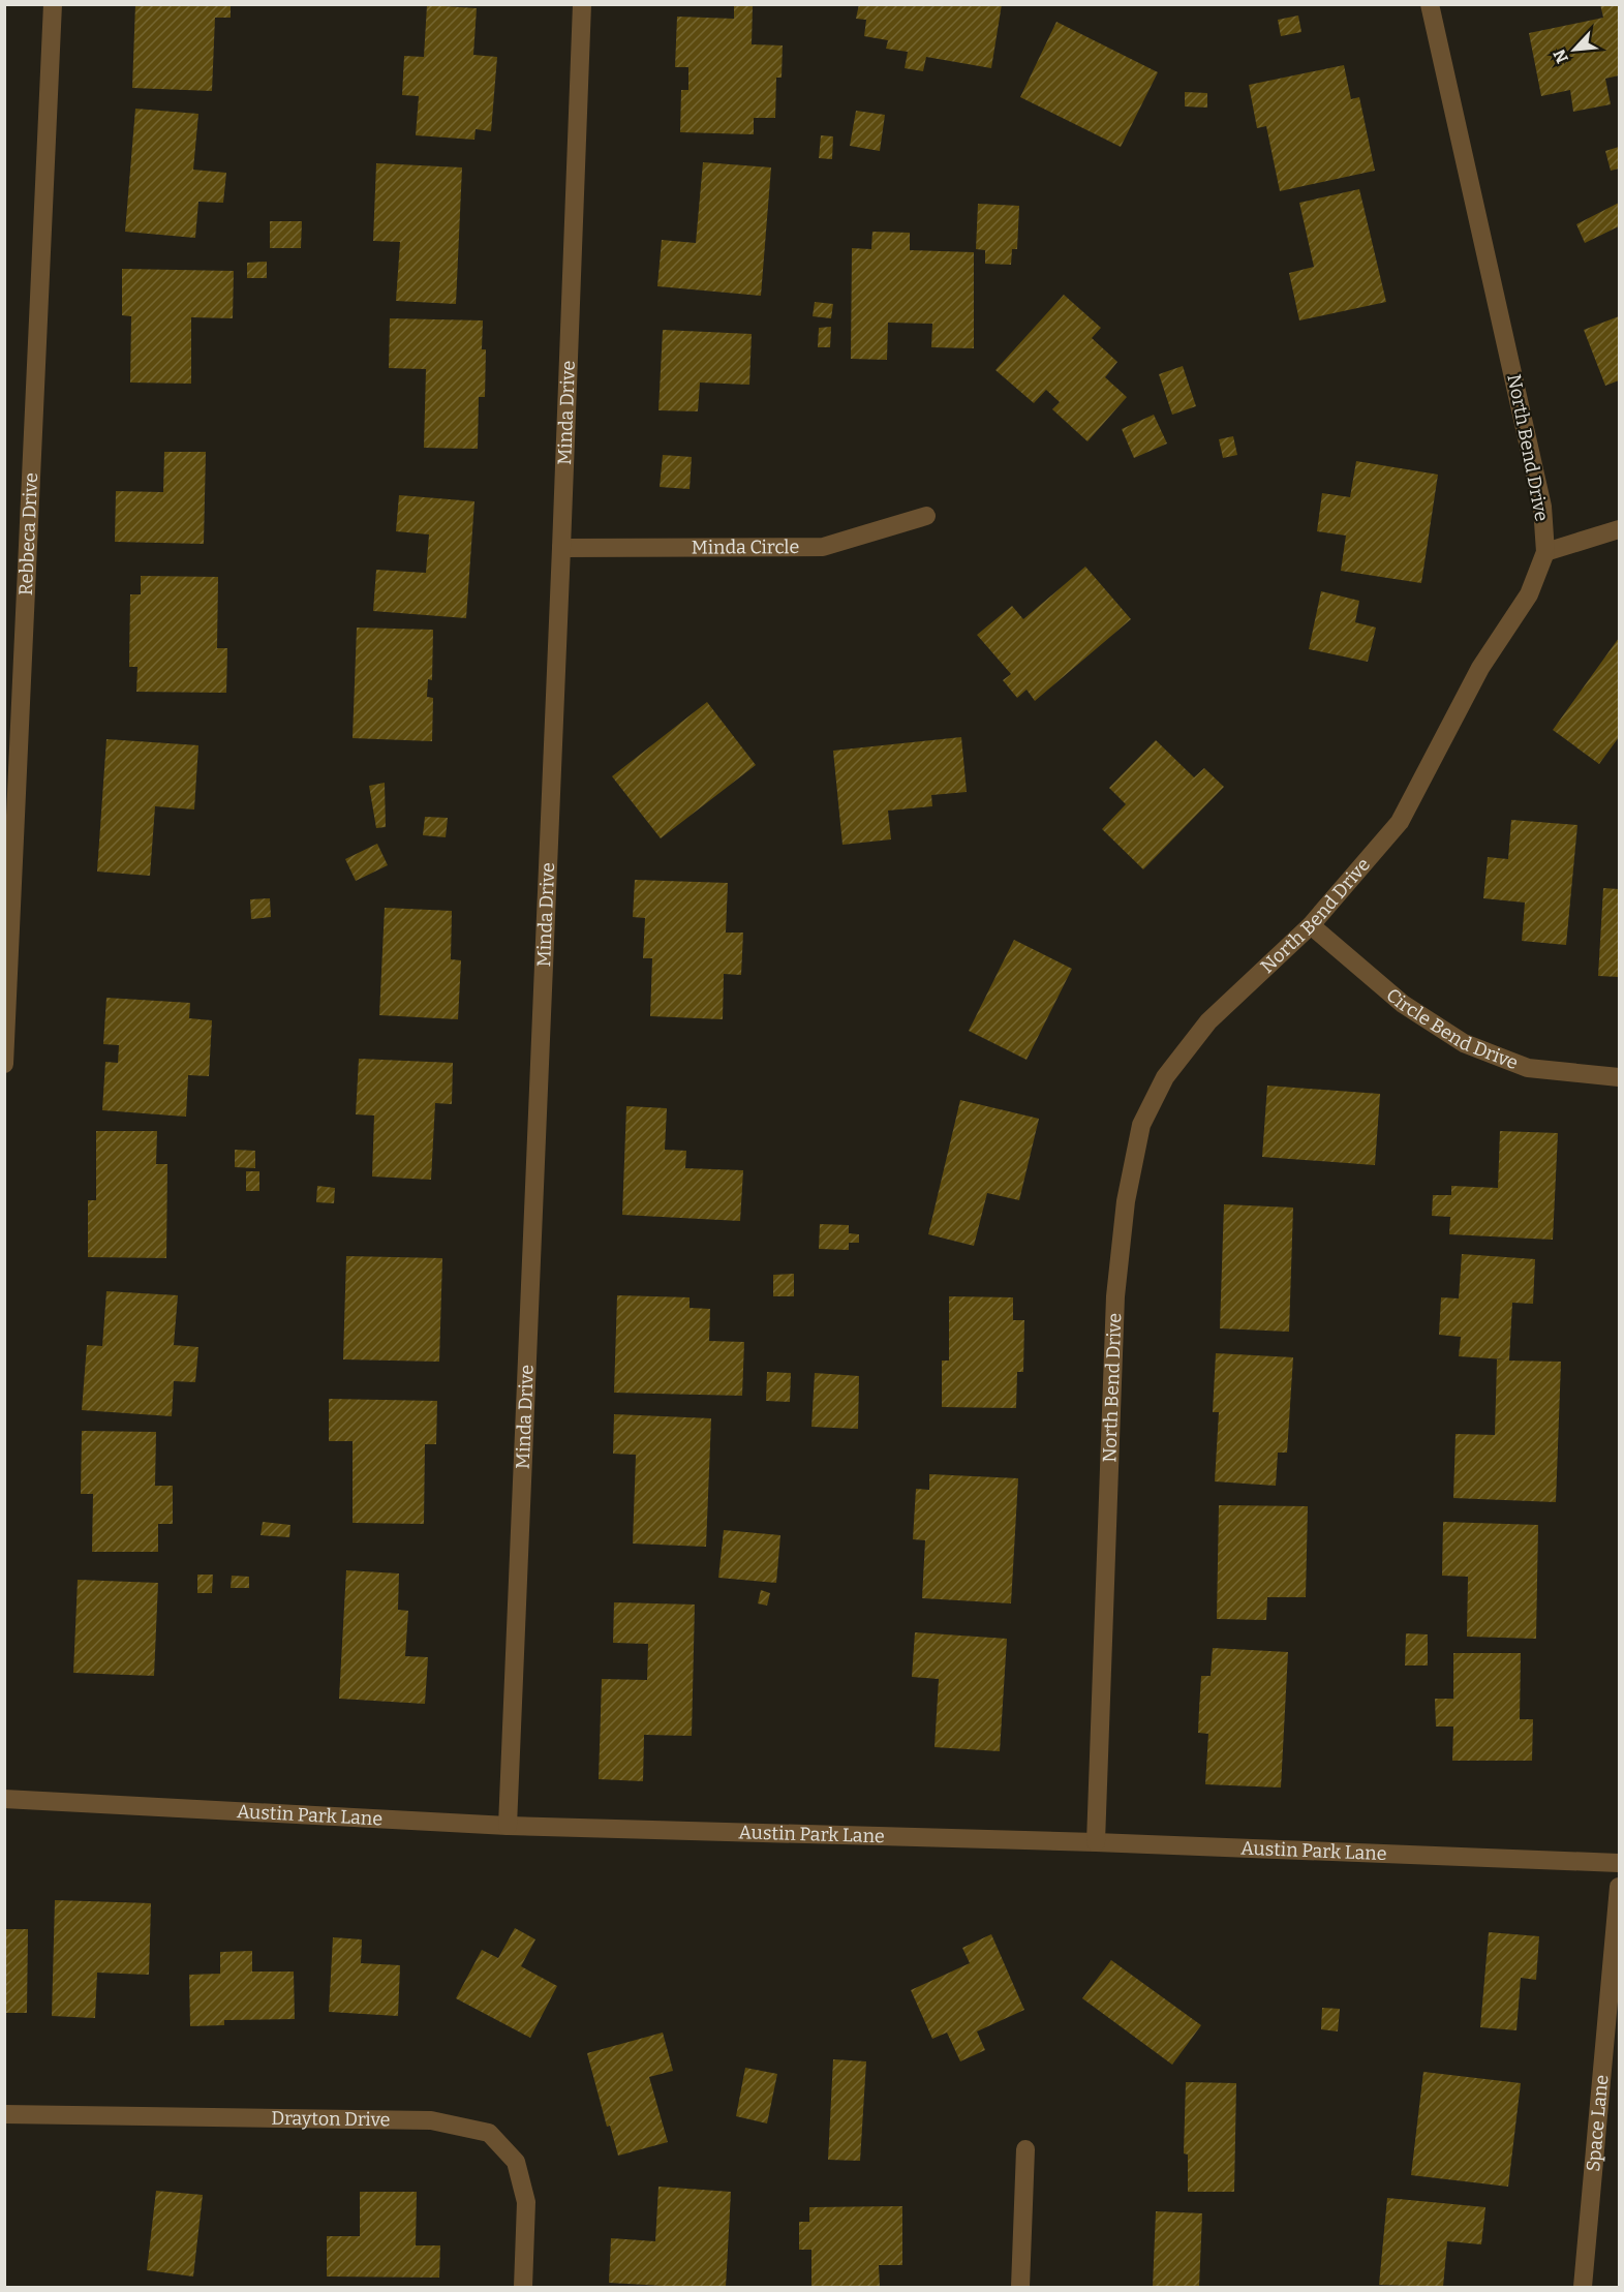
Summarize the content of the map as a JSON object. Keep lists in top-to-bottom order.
{
  "streets": {
    "street": [
      "Minda Drive",
      "North Bend Drive",
      "Rebbeca Drive",
      "Minda Circle",
      "Circle Bend Drive",
      "Austin Park Lane",
      "Drayton Drive",
      "Space Lane"
    ]
  },
  "crossings": [
    ["Minda Drive", "Minda Circle"],
    ["Minda Drive", "Austin Park Lane"],
    ["North Bend Drive", "Circle Bend Drive"],
    ["North Bend Drive", "Austin Park Lane"]
  ],
  "north": "bottom left"
}
